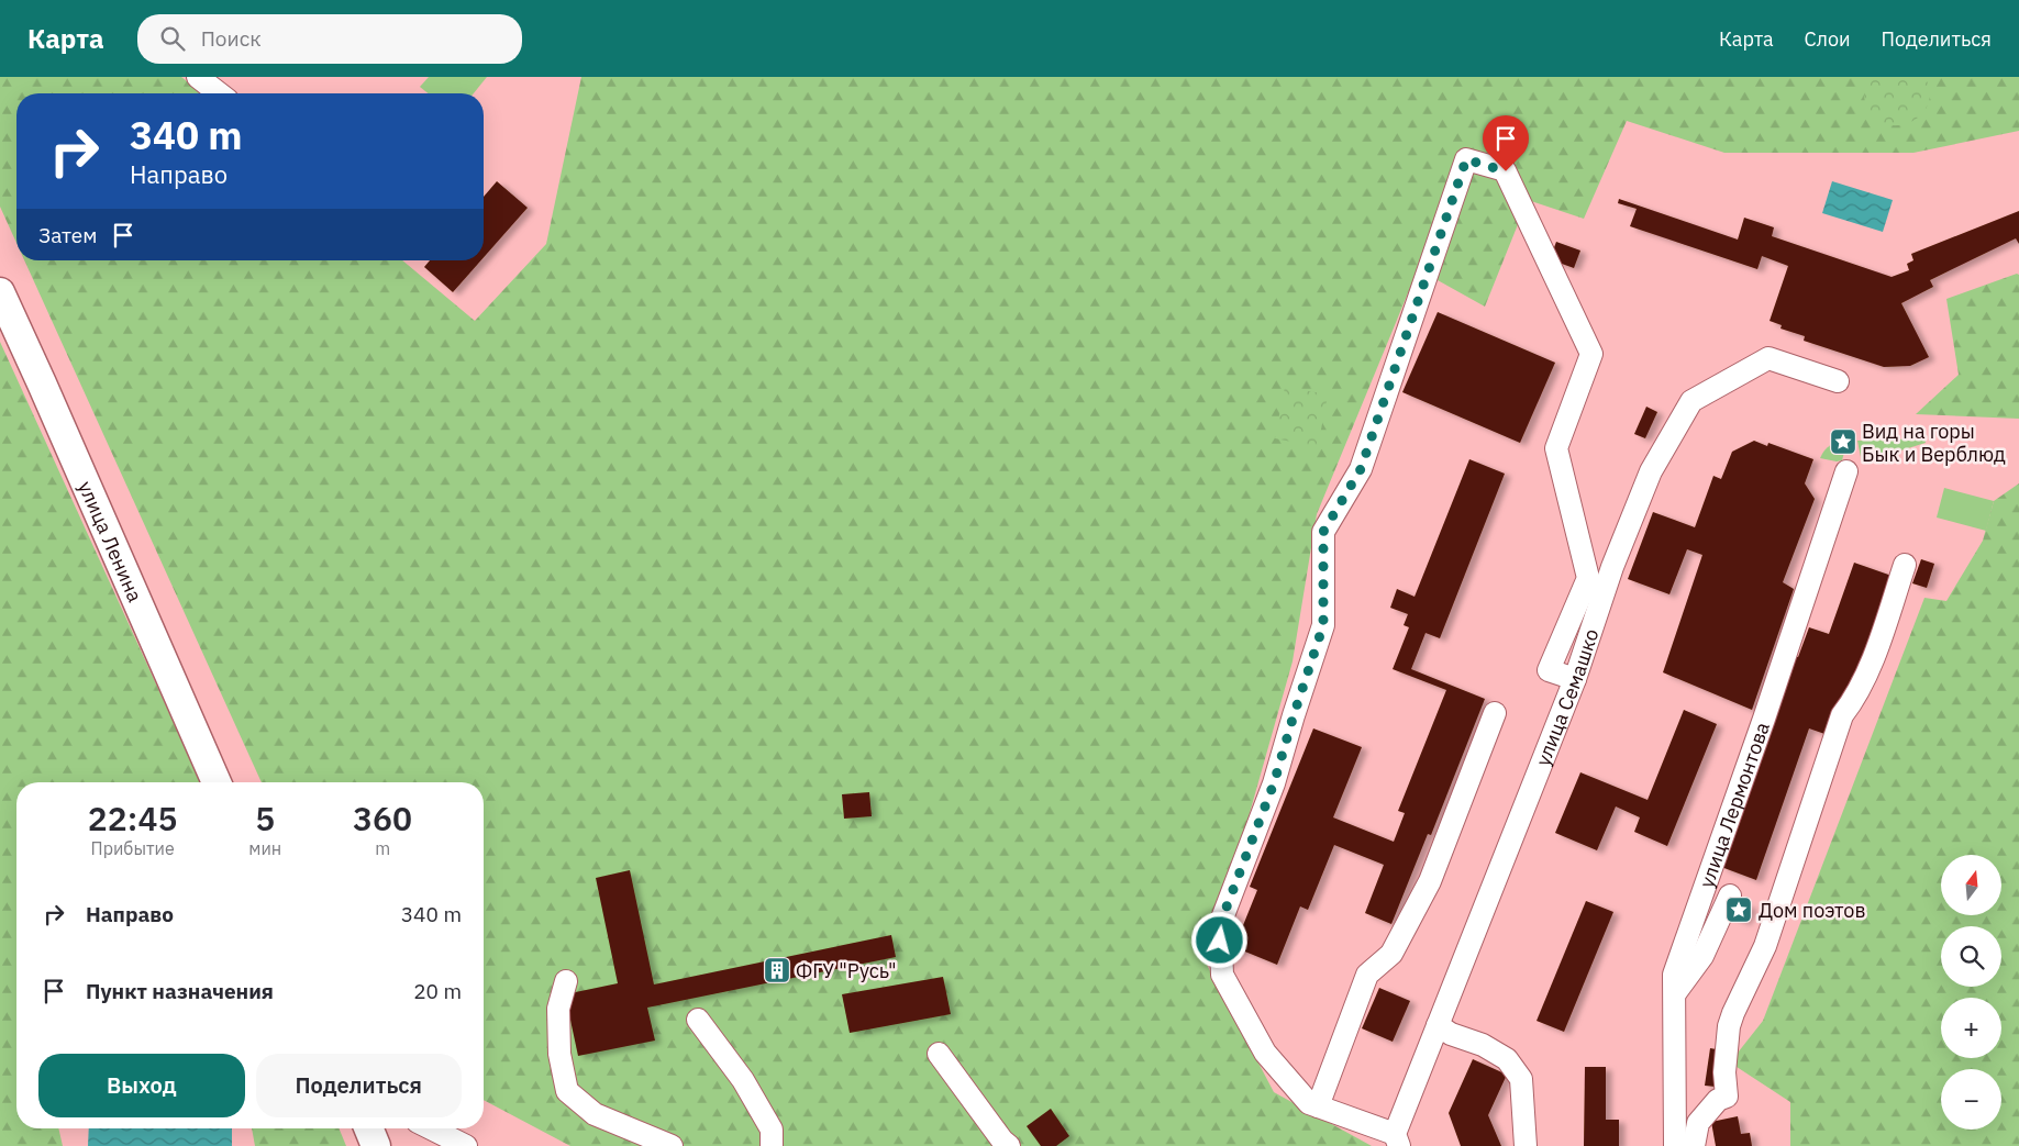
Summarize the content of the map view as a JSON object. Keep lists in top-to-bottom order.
{
  "streets": {
    "main road": ["улица Ленина"],
    "street": ["улица Семашко", "улица Лермонтова"]
  },
  "places": {
    "place": ["Вид на горы Бык и Верблюд", "Дом поэтов"],
    "building": ["ФГУ \"Русь\""]
  },
  "north": "top",
  "page": {
    "header": "Карта",
    "search": "Поиск",
    "nav": ["Карта", "Слои", "Поделиться"],
    "turn": ["340 m", "Направо"],
    "then": "Затем",
    "eta": [
      "22:45",
      "Прибытие",
      "5",
      "мин",
      "360",
      "m"
    ],
    "map_buttons": ["+", "−"],
    "list": [
      {
        "name": "Направо",
        "value": "340 m"
      },
      {
        "name": "Пункт назначения",
        "value": "20 m"
      }
    ],
    "buttons": ["Выход", "Поделиться"]
  }
}
